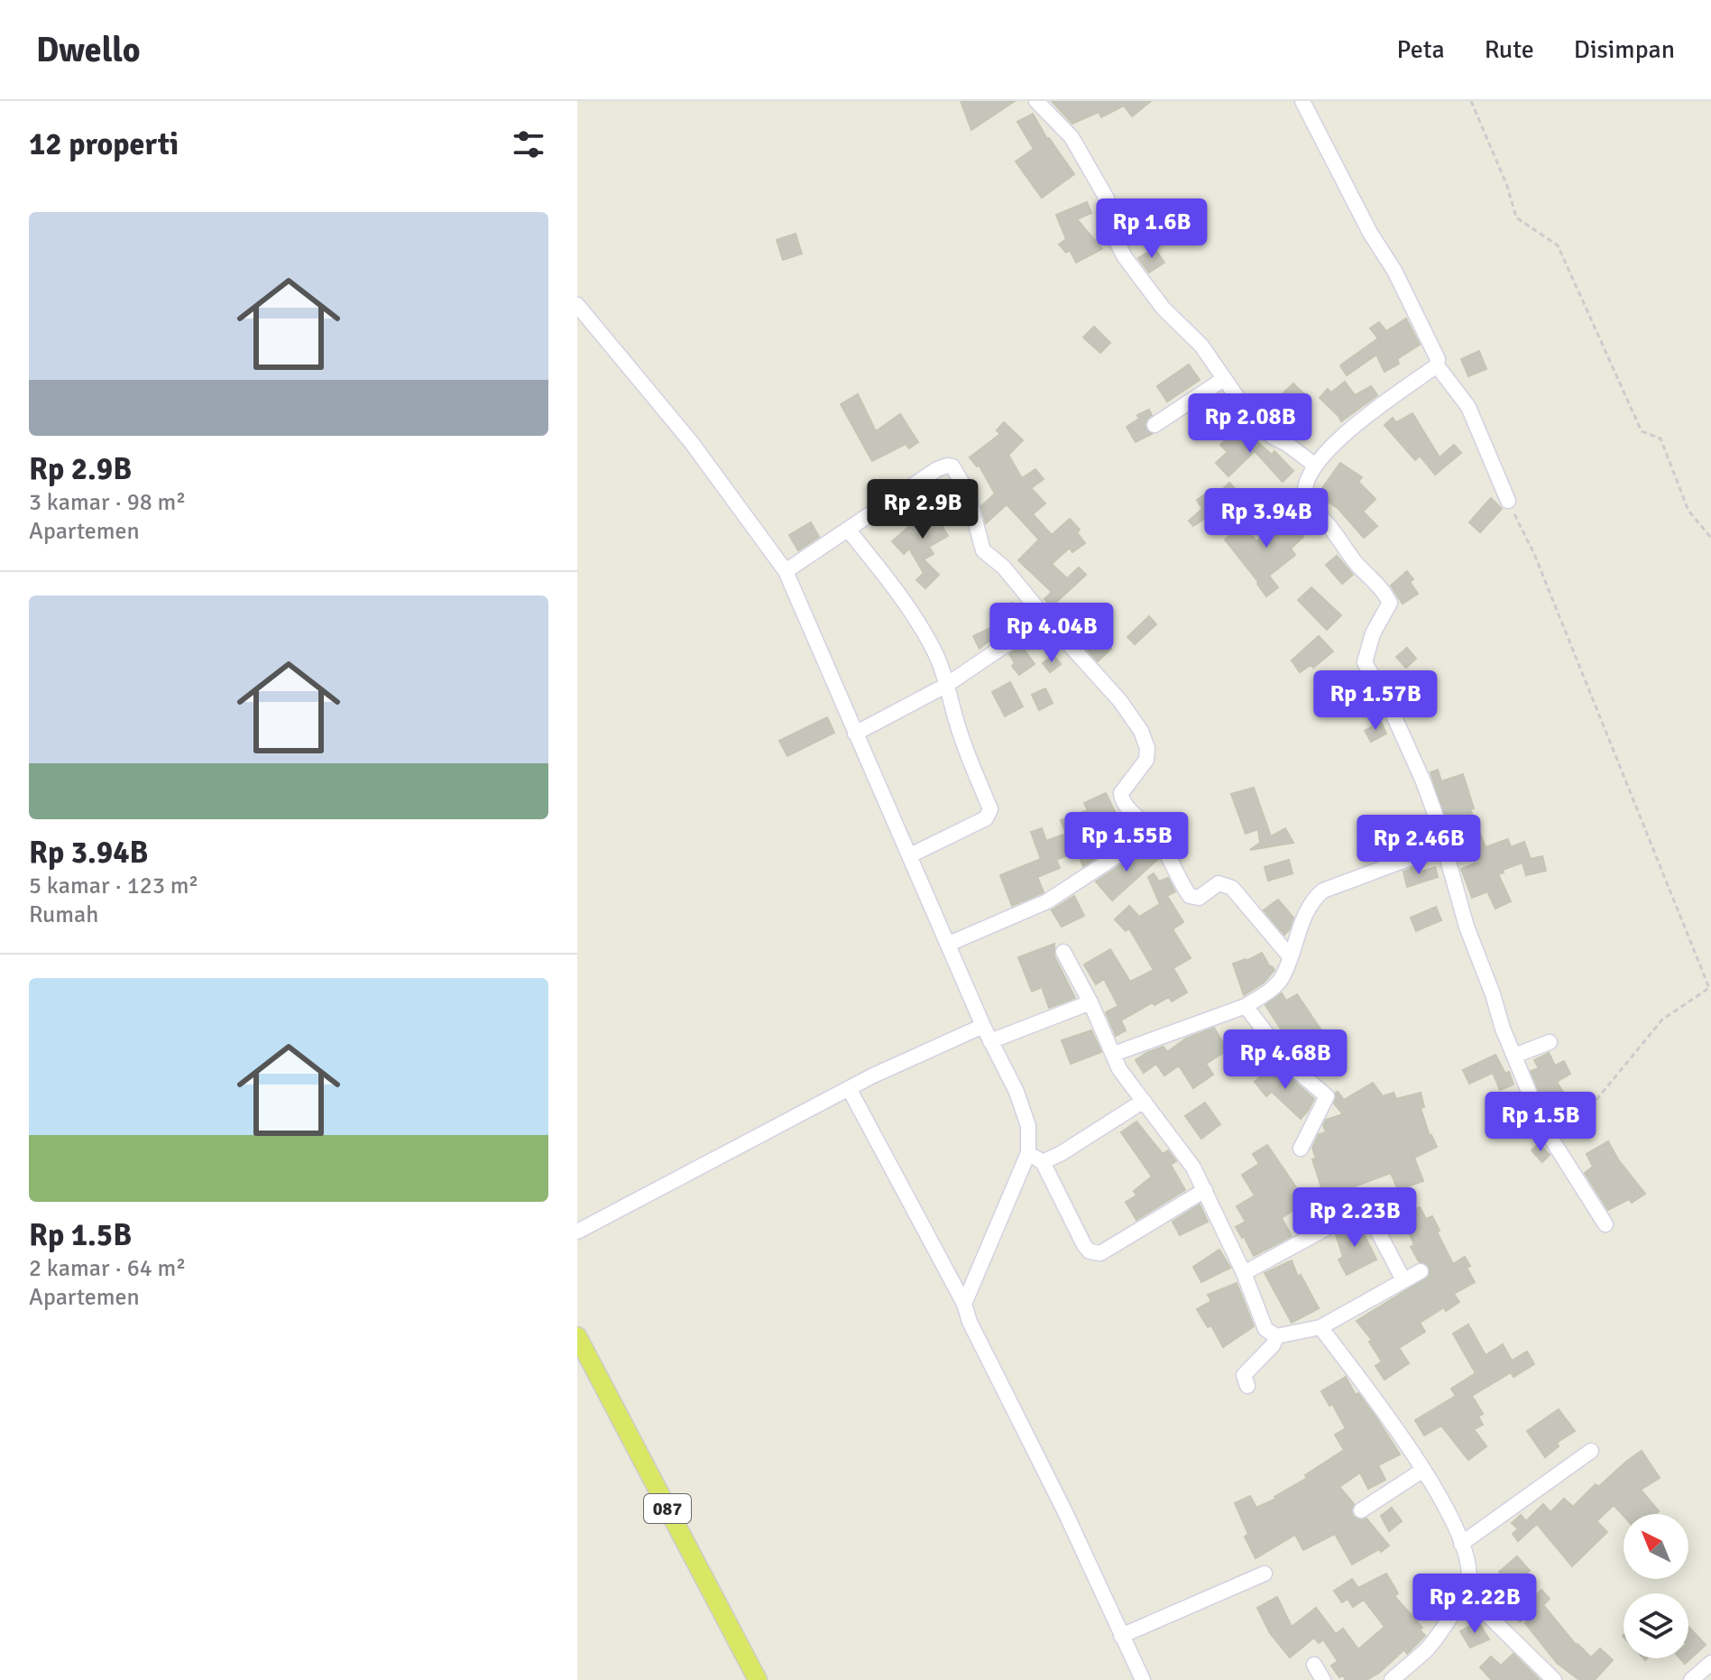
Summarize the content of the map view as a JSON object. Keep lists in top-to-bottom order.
{
  "streets": {
    "main road": ["087"]
  },
  "north": "top left",
  "page": {
    "header": "Dwello",
    "nav": ["Peta", "Rute", "Disimpan"],
    "heading": "12 properti",
    "list": [
      {
        "name": "Rp 2.9B",
        "note": "3 kamar · 98 m² · Apartemen"
      },
      {
        "name": "Rp 3.94B",
        "note": "5 kamar · 123 m² · Rumah"
      },
      {
        "name": "Rp 1.5B",
        "note": "2 kamar · 64 m² · Apartemen"
      }
    ],
    "price": [
      "Rp 1.6B",
      "Rp 2.08B",
      "Rp 2.9B",
      "Rp 3.94B",
      "Rp 4.04B",
      "Rp 1.57B",
      "Rp 1.55B",
      "Rp 2.46B",
      "Rp 4.68B",
      "Rp 1.5B",
      "Rp 2.23B",
      "Rp 2.22B"
    ]
  }
}
